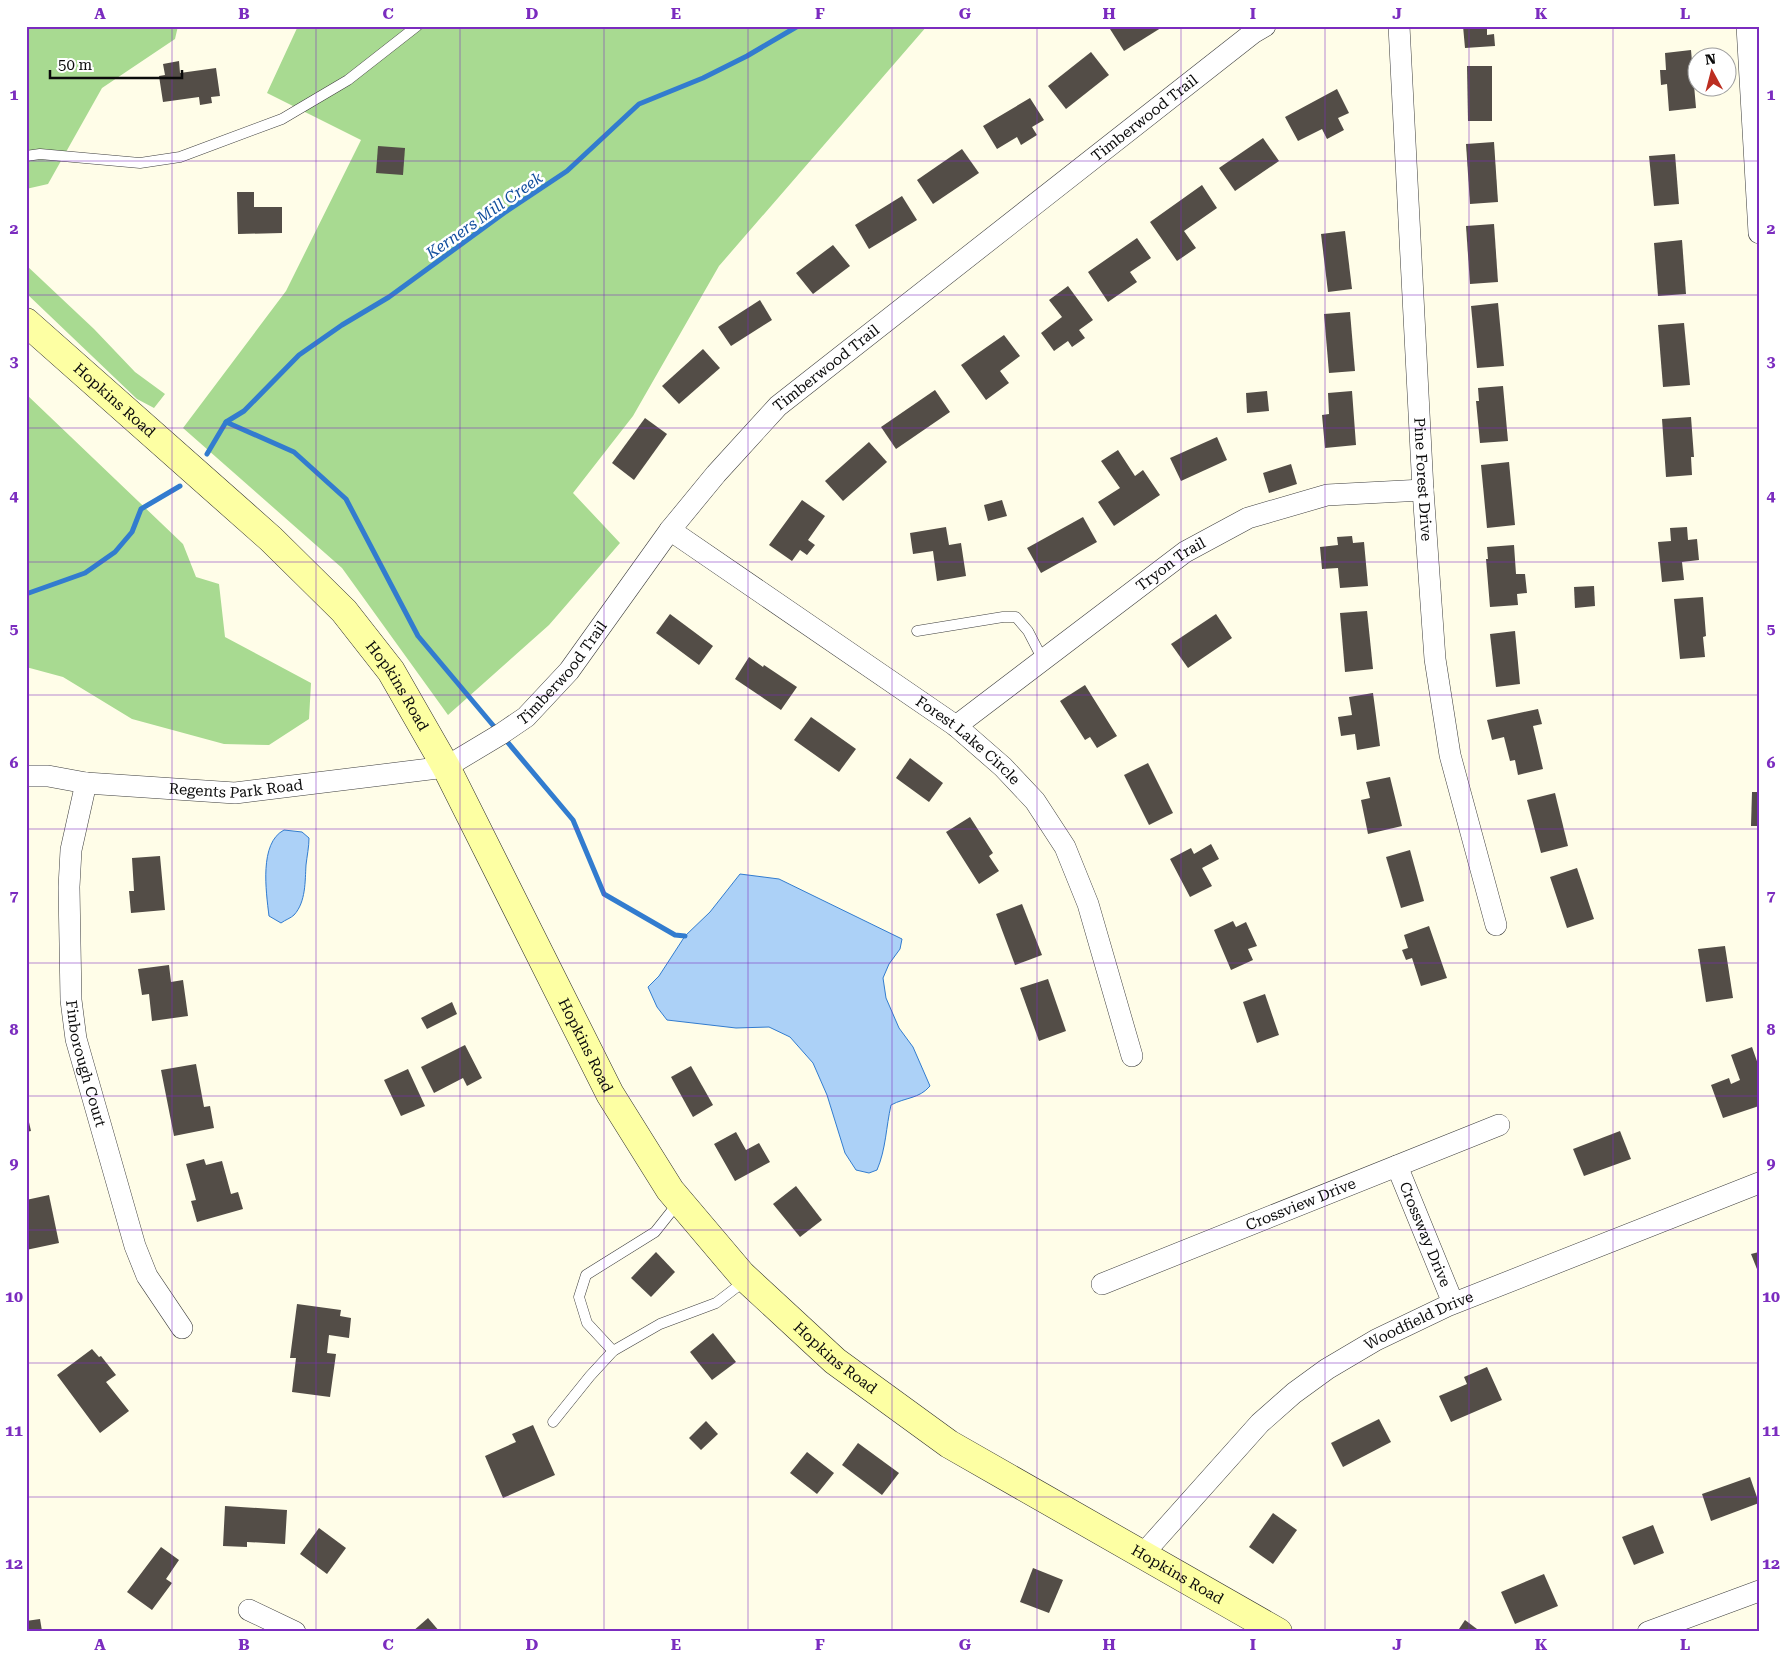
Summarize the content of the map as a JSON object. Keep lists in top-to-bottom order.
{
  "streets": {
    "main road": ["Hopkins Road"],
    "street": [
      "Timberwood Trail",
      "Pine Forest Drive",
      "Tryon Trail",
      "Forest Lake Circle",
      "Regents Park Road",
      "Finborough Court",
      "Crossview Drive",
      "Crossway Drive",
      "Woodfield Drive"
    ]
  },
  "crossings": [
    ["Timberwood Trail", "Hopkins Road"],
    ["Timberwood Trail", "Forest Lake Circle"],
    ["Timberwood Trail", "Regents Park Road"],
    ["Hopkins Road", "Regents Park Road"],
    ["Hopkins Road", "Woodfield Drive"],
    ["Pine Forest Drive", "Tryon Trail"],
    ["Tryon Trail", "Forest Lake Circle"],
    ["Regents Park Road", "Finborough Court"],
    ["Crossview Drive", "Crossway Drive"],
    ["Crossway Drive", "Woodfield Drive"]
  ],
  "water": ["Kerners Mill Creek"],
  "scale_bar": "50 m",
  "north": "top",
  "grid": {
    "columns": [
      "A",
      "B",
      "C",
      "D",
      "E",
      "F",
      "G",
      "H",
      "I",
      "J",
      "K",
      "L"
    ],
    "rows": [
      "1",
      "2",
      "3",
      "4",
      "5",
      "6",
      "7",
      "8",
      "9",
      "10",
      "11",
      "12"
    ]
  }
}
